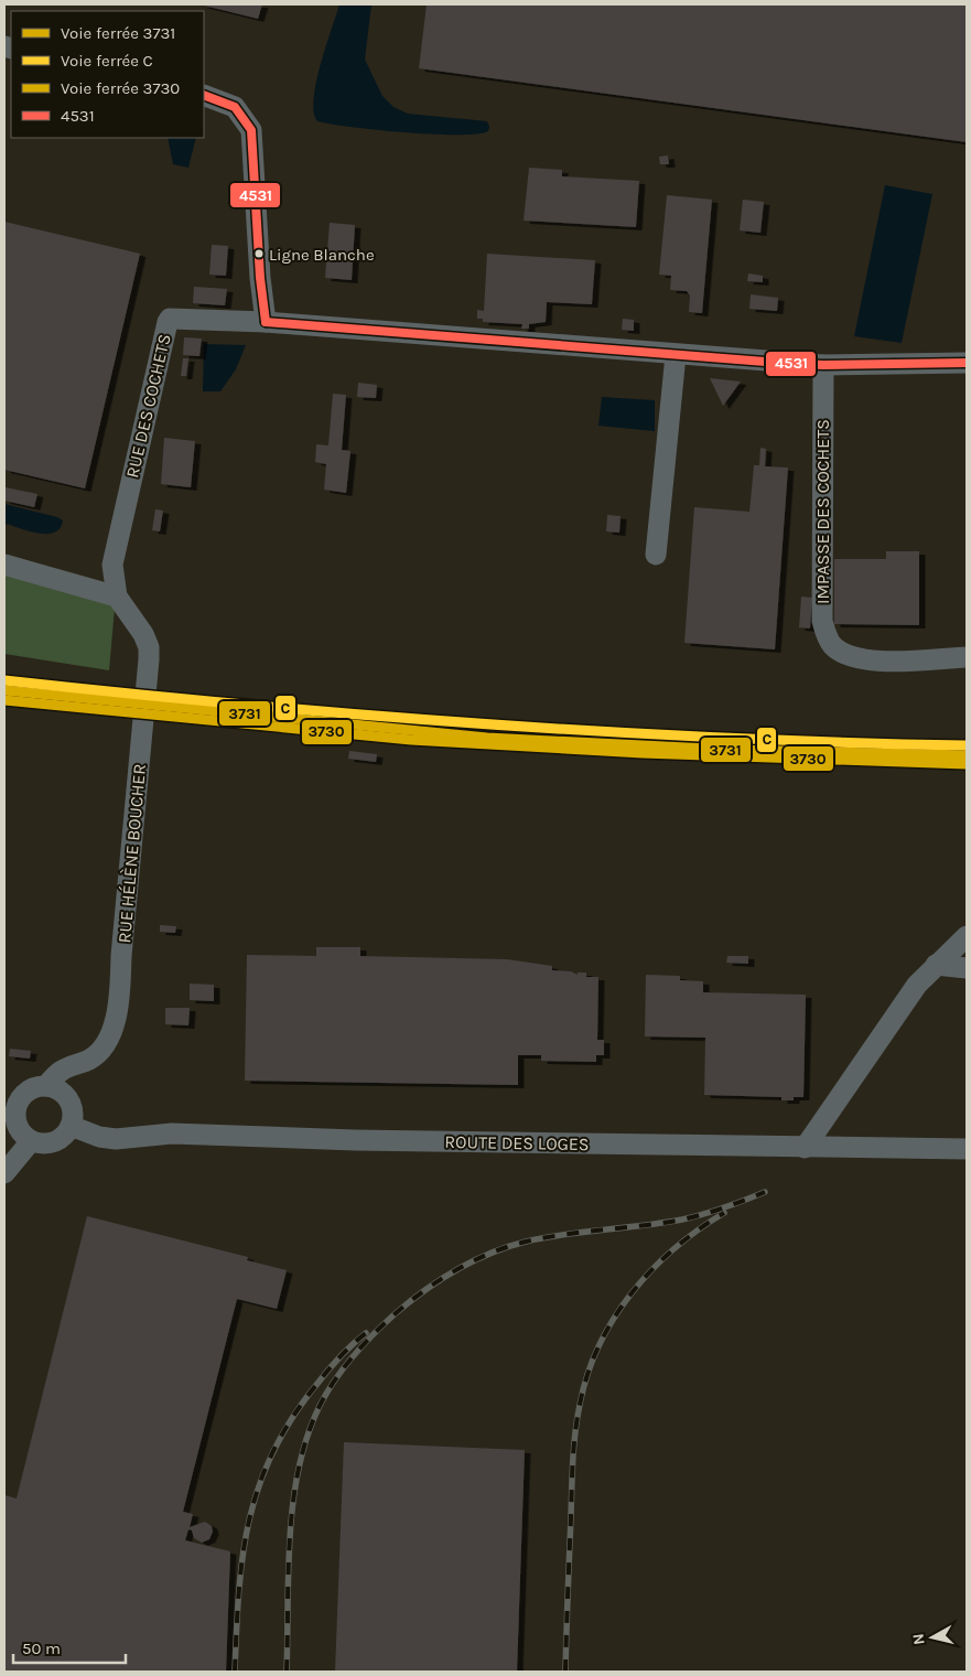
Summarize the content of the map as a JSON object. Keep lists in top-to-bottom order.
{
  "streets": {
    "street": [
      "RUE DES COCHETS",
      "IMPASSE DES COCHETS",
      "RUE HÉLÈNE BOUCHER",
      "ROUTE DES LOGES"
    ]
  },
  "crossings": [
    ["RUE DES COCHETS", "IMPASSE DES COCHETS"],
    ["RUE DES COCHETS", "RUE HÉLÈNE BOUCHER"],
    ["RUE HÉLÈNE BOUCHER", "ROUTE DES LOGES"]
  ],
  "places": ["Ligne Blanche"],
  "lines": [
    "transit line 4531",
    "rail line C",
    "rail line 3731",
    "rail line 3730"
  ],
  "legend": [
    "Voie ferrée 3731",
    "Voie ferrée C",
    "Voie ferrée 3730",
    "4531"
  ],
  "scale_bar": "50 m",
  "north": "left"
}
